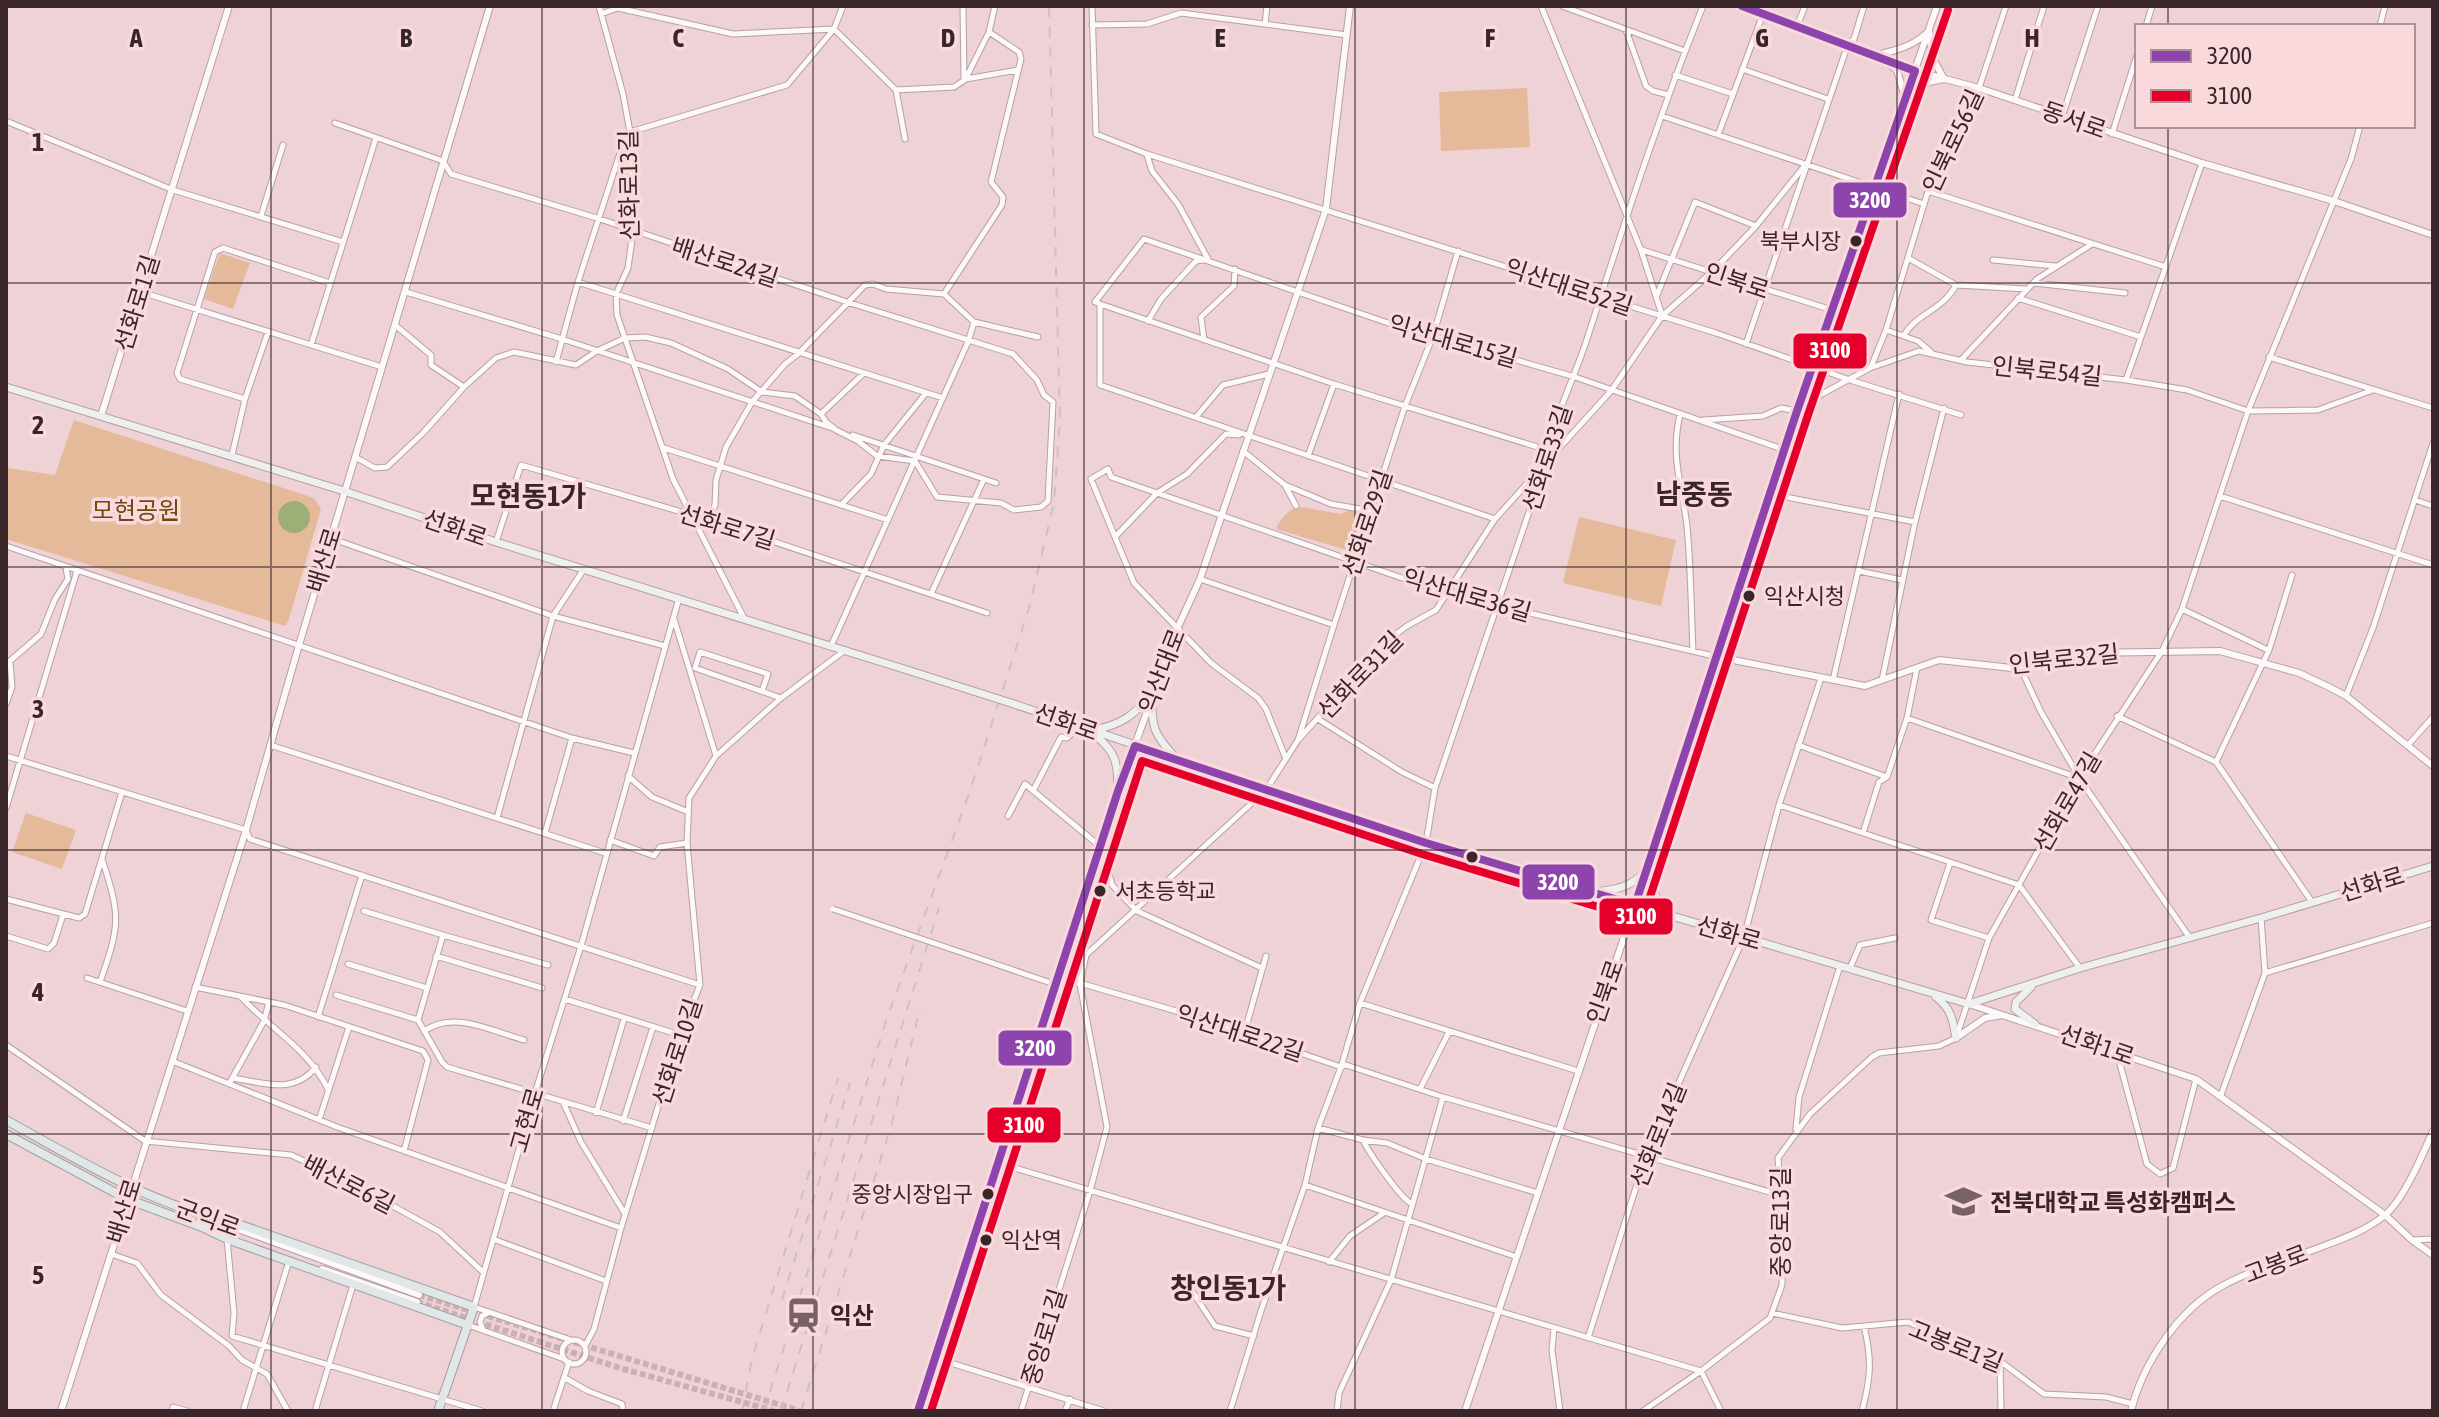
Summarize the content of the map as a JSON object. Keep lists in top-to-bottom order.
{
  "streets": {
    "main road": ["선화로", "고현로", "군익로"],
    "street": [
      "동서로",
      "인북로56길",
      "선화로13길",
      "배산로24길",
      "인북로",
      "익산대로52길",
      "선화로1길",
      "익산대로15길",
      "인북로54길",
      "선화로33길",
      "선화로29길",
      "선화로7길",
      "배산로",
      "익산대로36길",
      "인북로32길",
      "익산대로",
      "선화로31길",
      "선화로47길",
      "익산대로22길",
      "선화1로",
      "선화로10길",
      "선화로14길",
      "배산로6길",
      "중앙로13길",
      "고봉로",
      "중앙로1길",
      "고봉로1길"
    ]
  },
  "crossings": [
    ["동서로", "인북로56길"],
    ["동서로", "인북로"],
    ["동서로", "선화로47길"],
    ["인북로56길", "인북로54길"],
    ["선화로13길", "배산로24길"],
    ["배산로24길", "배산로"],
    ["인북로", "익산대로52길"],
    ["인북로", "익산대로15길"],
    ["인북로", "인북로54길"],
    ["인북로", "선화로"],
    ["인북로", "익산대로36길"],
    ["인북로", "인북로32길"],
    ["인북로", "선화로31길"],
    ["인북로", "익산대로22길"],
    ["익산대로52길", "인북로54길"],
    ["익산대로52길", "선화로33길"],
    ["익산대로52길", "선화로29길"],
    ["익산대로52길", "익산대로"],
    ["익산대로52길", "선화로31길"],
    ["선화로1길", "선화로"],
    ["익산대로15길", "선화로33길"],
    ["익산대로15길", "선화로29길"],
    ["익산대로15길", "익산대로"],
    ["익산대로15길", "선화로31길"],
    ["인북로54길", "선화로47길"],
    ["선화로33길", "선화로"],
    ["선화로33길", "익산대로36길"],
    ["선화로33길", "선화로31길"],
    ["선화로33길", "익산대로22길"],
    ["선화로29길", "선화로"],
    ["선화로29길", "익산대로36길"],
    ["선화로29길", "선화로31길"],
    ["선화로29길", "익산대로22길"],
    ["선화로29길", "중앙로1길"],
    ["선화로7길", "선화로"],
    ["선화로", "배산로"],
    ["선화로", "익산대로"],
    ["선화로", "선화로47길"],
    ["선화로", "선화1로"],
    ["선화로", "선화로10길"],
    ["선화로", "고현로"],
    ["선화로", "선화로14길"],
    ["배산로", "배산로6길"],
    ["배산로", "군익로"],
    ["익산대로36길", "인북로32길"],
    ["익산대로36길", "익산대로"],
    ["익산대로36길", "선화로31길"],
    ["인북로32길", "선화로47길"],
    ["인북로32길", "선화로14길"],
    ["익산대로", "익산대로22길"],
    ["선화로47길", "선화1로"],
    ["익산대로22길", "선화로14길"],
    ["익산대로22길", "중앙로13길"],
    ["익산대로22길", "중앙로1길"],
    ["선화1로", "고봉로"],
    ["고현로", "배산로6길"],
    ["중앙로13길", "고봉로1길"],
    ["고봉로", "고봉로1길"]
  ],
  "districts": ["남중동", "모현동1가", "창인동1가"],
  "parks": ["모현공원"],
  "places": {
    "other": [
      "북부시장",
      "익산시청",
      "서초등학교",
      "중앙시장입구",
      "익산역"
    ],
    "school or university": ["전북대학교 특성화캠퍼스"],
    "station": ["익산"]
  },
  "lines": ["transit line 3200", "transit line 3100"],
  "legend": ["3200", "3100"],
  "grid": {
    "columns": [
      "A",
      "B",
      "C",
      "D",
      "E",
      "F",
      "G",
      "H"
    ],
    "rows": [
      "1",
      "2",
      "3",
      "4",
      "5"
    ]
  }
}
